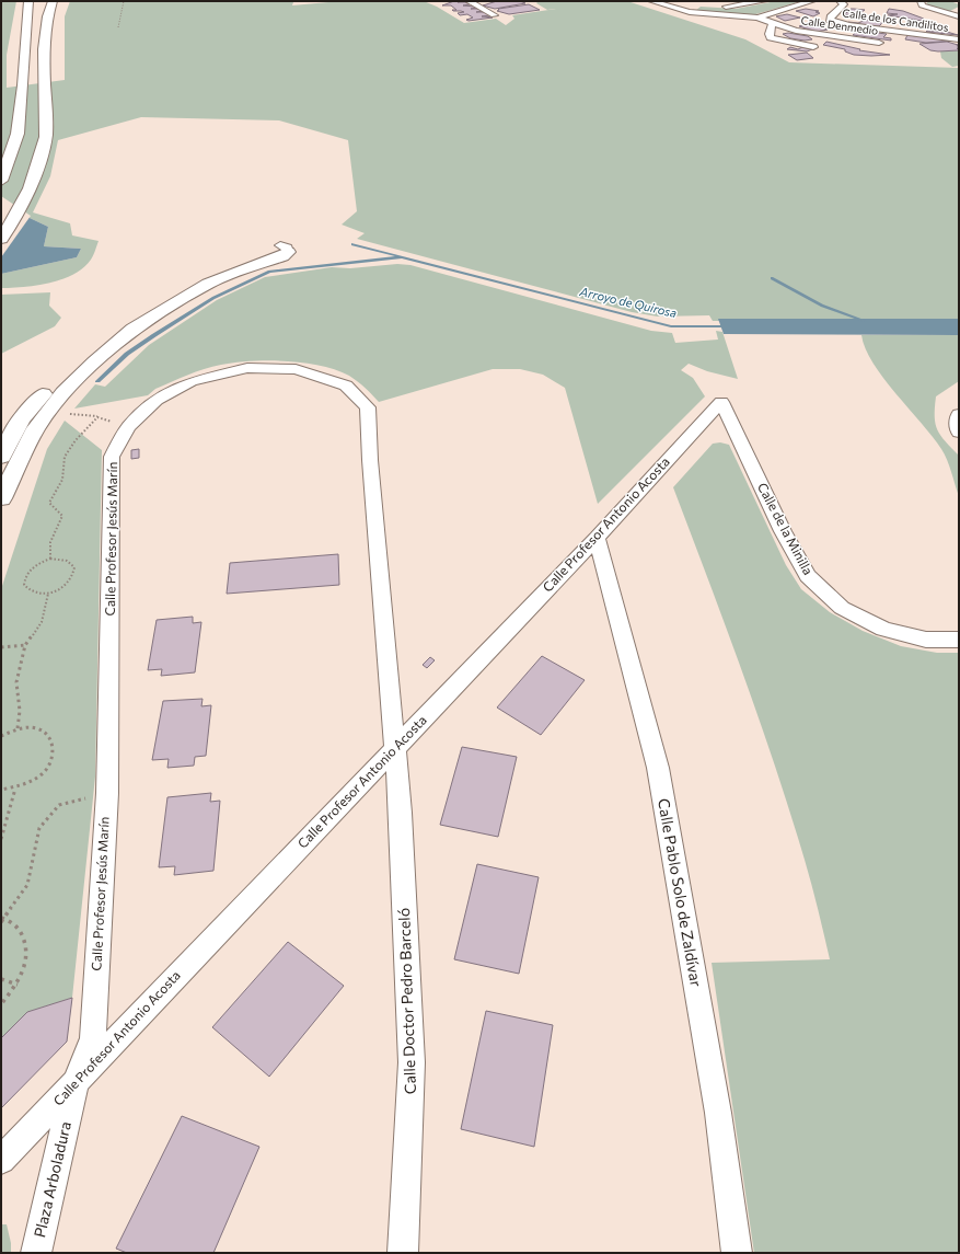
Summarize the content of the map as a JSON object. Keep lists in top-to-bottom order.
{
  "streets": {
    "street": [
      "Calle de los Candilitos",
      "Calle Denmedio",
      "Calle Profesor Antonio Acosta",
      "Calle de la Minilla",
      "Calle Profesor Jesús Marín",
      "Calle Pablo Solo de Zaldívar",
      "Calle Doctor Pedro Barceló",
      "Plaza Arboladura"
    ]
  },
  "crossings": [
    ["Calle Profesor Antonio Acosta", "Calle de la Minilla"],
    ["Calle Profesor Antonio Acosta", "Calle Profesor Jesús Marín"],
    ["Calle Profesor Antonio Acosta", "Calle Pablo Solo de Zaldívar"],
    ["Calle Profesor Antonio Acosta", "Calle Doctor Pedro Barceló"],
    ["Calle Profesor Antonio Acosta", "Plaza Arboladura"],
    ["Calle Profesor Jesús Marín", "Calle Doctor Pedro Barceló"],
    ["Calle Profesor Jesús Marín", "Plaza Arboladura"]
  ],
  "water": ["Arroyo de Quirosa"]
}
